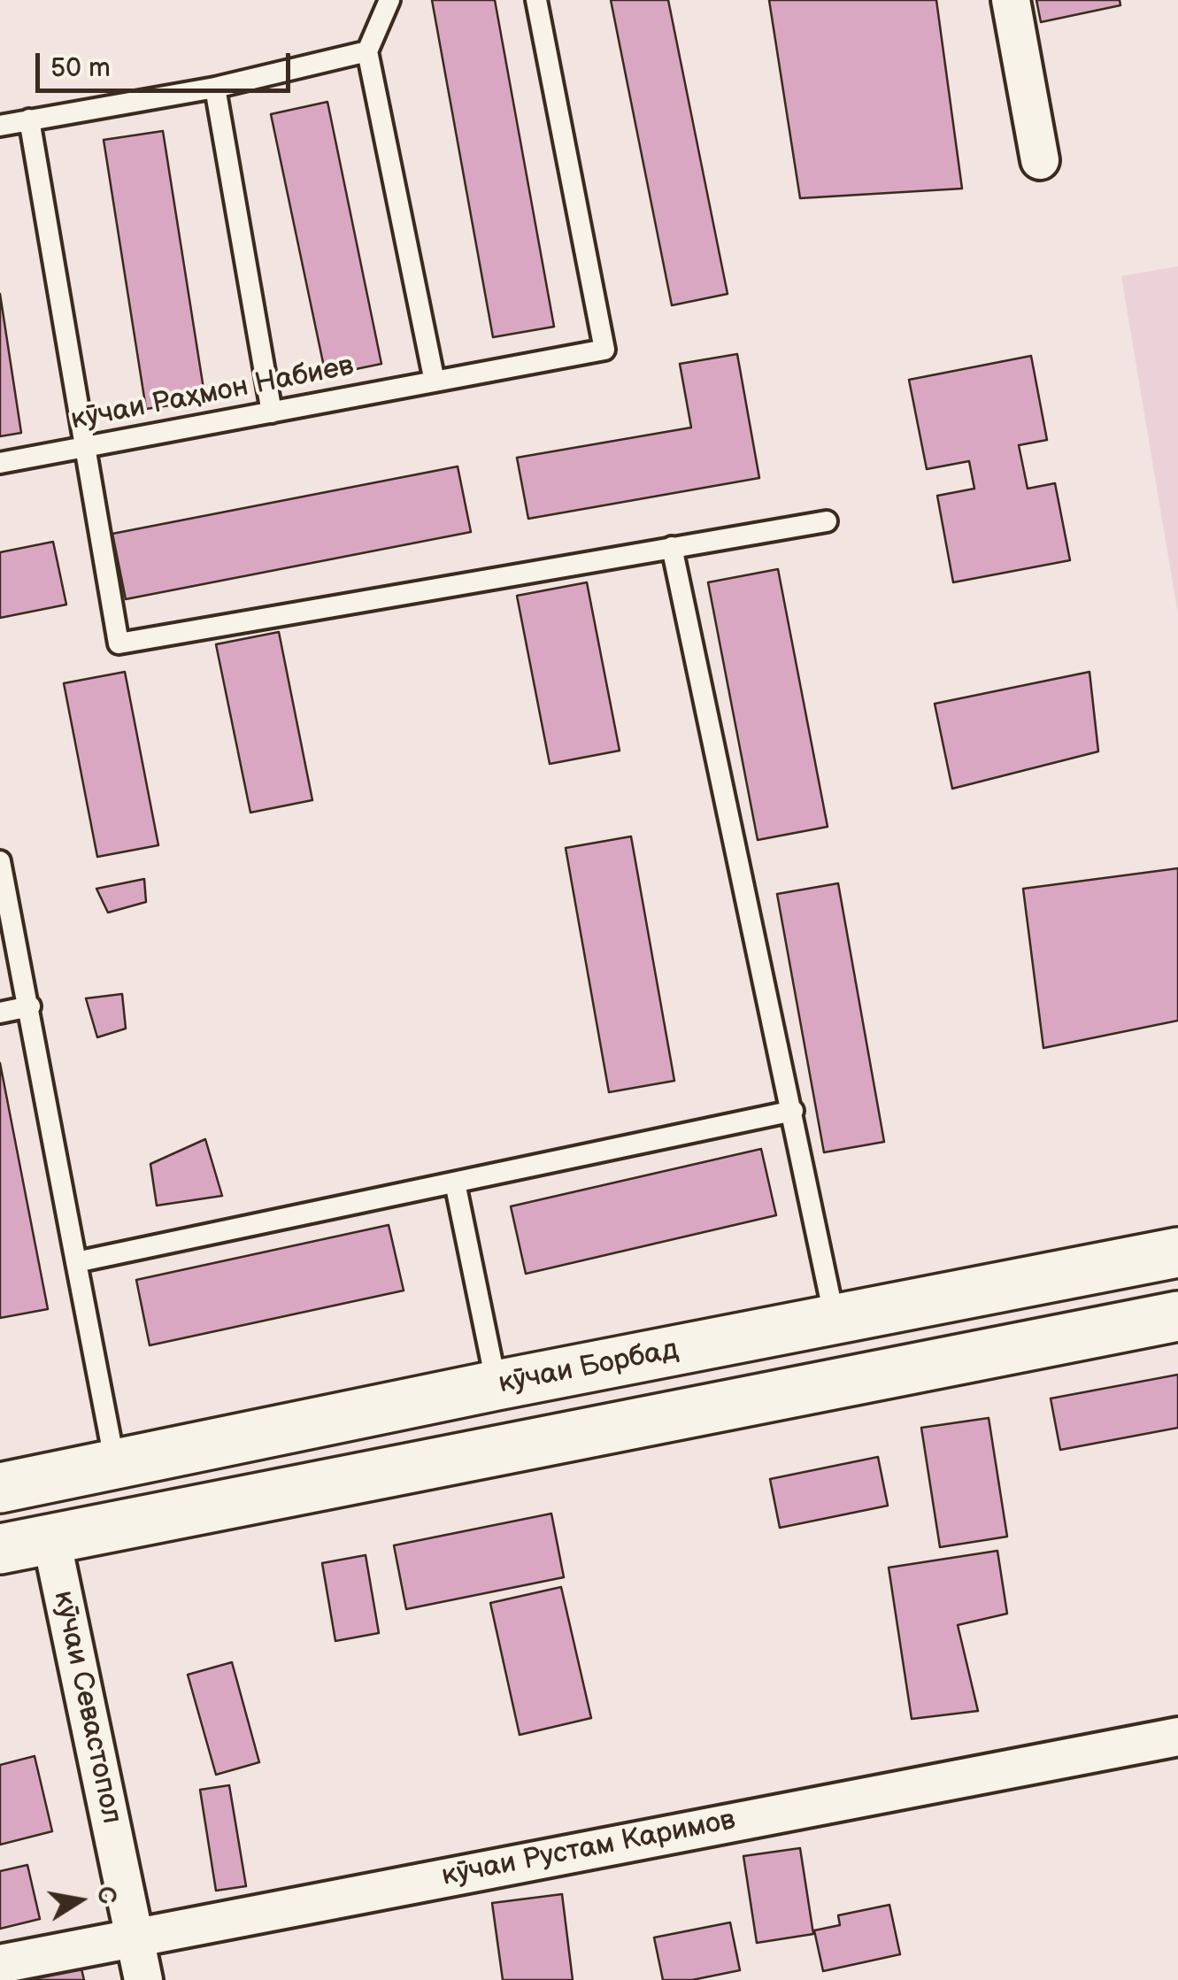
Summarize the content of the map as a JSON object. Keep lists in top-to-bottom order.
{
  "streets": {
    "main road": ["кӯчаи Борбад"],
    "street": ["кӯчаи Севастопол", "кӯчаи Рустам Каримов"],
    "lane": ["кӯчаи Раҳмон Набиев"]
  },
  "crossings": [
    ["кӯчаи Севастопол", "кӯчаи Рустам Каримов"]
  ],
  "scale_bar": "50 m",
  "north": "right"
}
